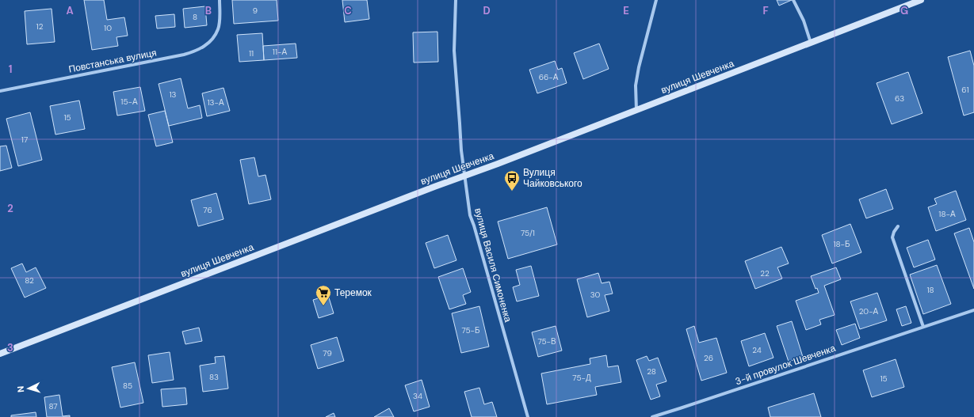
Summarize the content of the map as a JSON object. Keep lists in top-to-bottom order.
{
  "streets": {
    "main road": ["вулиця Шевченка"],
    "street": ["Повстанська вулиця", "вулиця Василя Симоненка", "3-й провулок Шевченка"]
  },
  "crossings": [
    ["вулиця Шевченка", "вулиця Василя Симоненка"]
  ],
  "places": {
    "bus stop": ["Вулиця Чайковського"],
    "supermarket": ["Теремок"]
  },
  "house_numbers": [
    "9",
    "8",
    "12",
    "10",
    "11-А",
    "11",
    "66-А",
    "61",
    "13",
    "63",
    "15-А",
    "13-А",
    "15",
    "17",
    "76",
    "18-А",
    "75/1",
    "18-Б",
    "22",
    "82",
    "18",
    "30",
    "20-А",
    "75-Б",
    "75-В",
    "24",
    "79",
    "26",
    "28",
    "83",
    "75-Д",
    "15",
    "85",
    "34",
    "87"
  ],
  "north": "left",
  "grid": {
    "columns": [
      "A",
      "B",
      "C",
      "D",
      "E",
      "F",
      "G"
    ],
    "rows": ["1", "2", "3"]
  }
}
